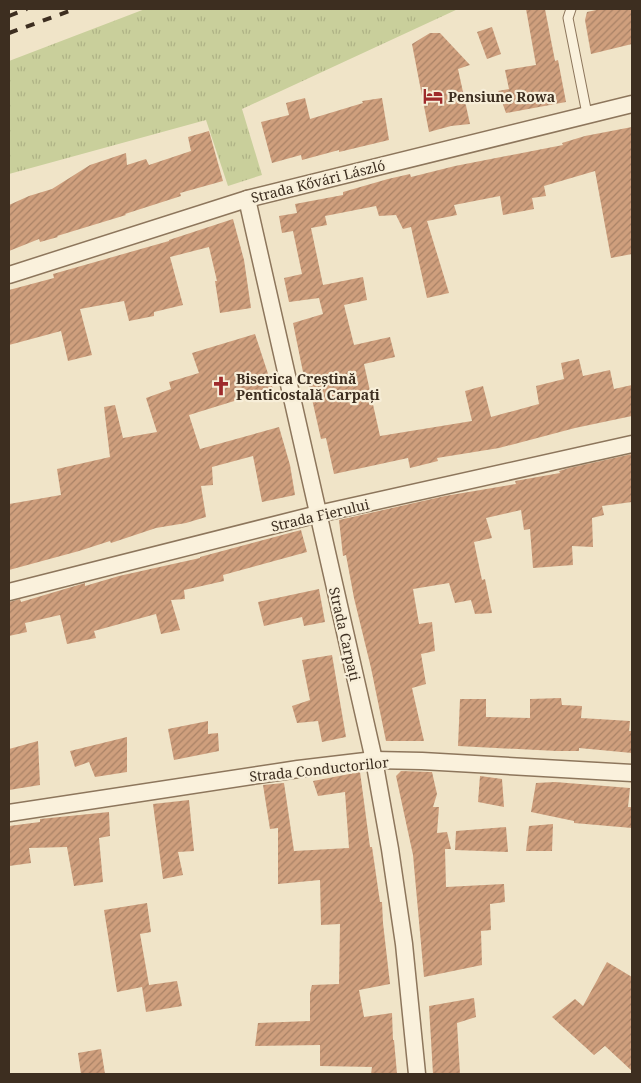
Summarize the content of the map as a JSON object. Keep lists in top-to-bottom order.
{
  "streets": {
    "street": [
      "Strada Kővári László",
      "Strada Fierului",
      "Strada Carpați",
      "Strada Conductorilor"
    ]
  },
  "crossings": [
    ["Strada Kővári László", "Strada Carpați"],
    ["Strada Fierului", "Strada Carpați"],
    ["Strada Carpați", "Strada Conductorilor"]
  ],
  "places": {
    "hotel": ["Pensiune Rowa"],
    "church": ["Biserica Creștină Penticostală Carpați"]
  }
}
